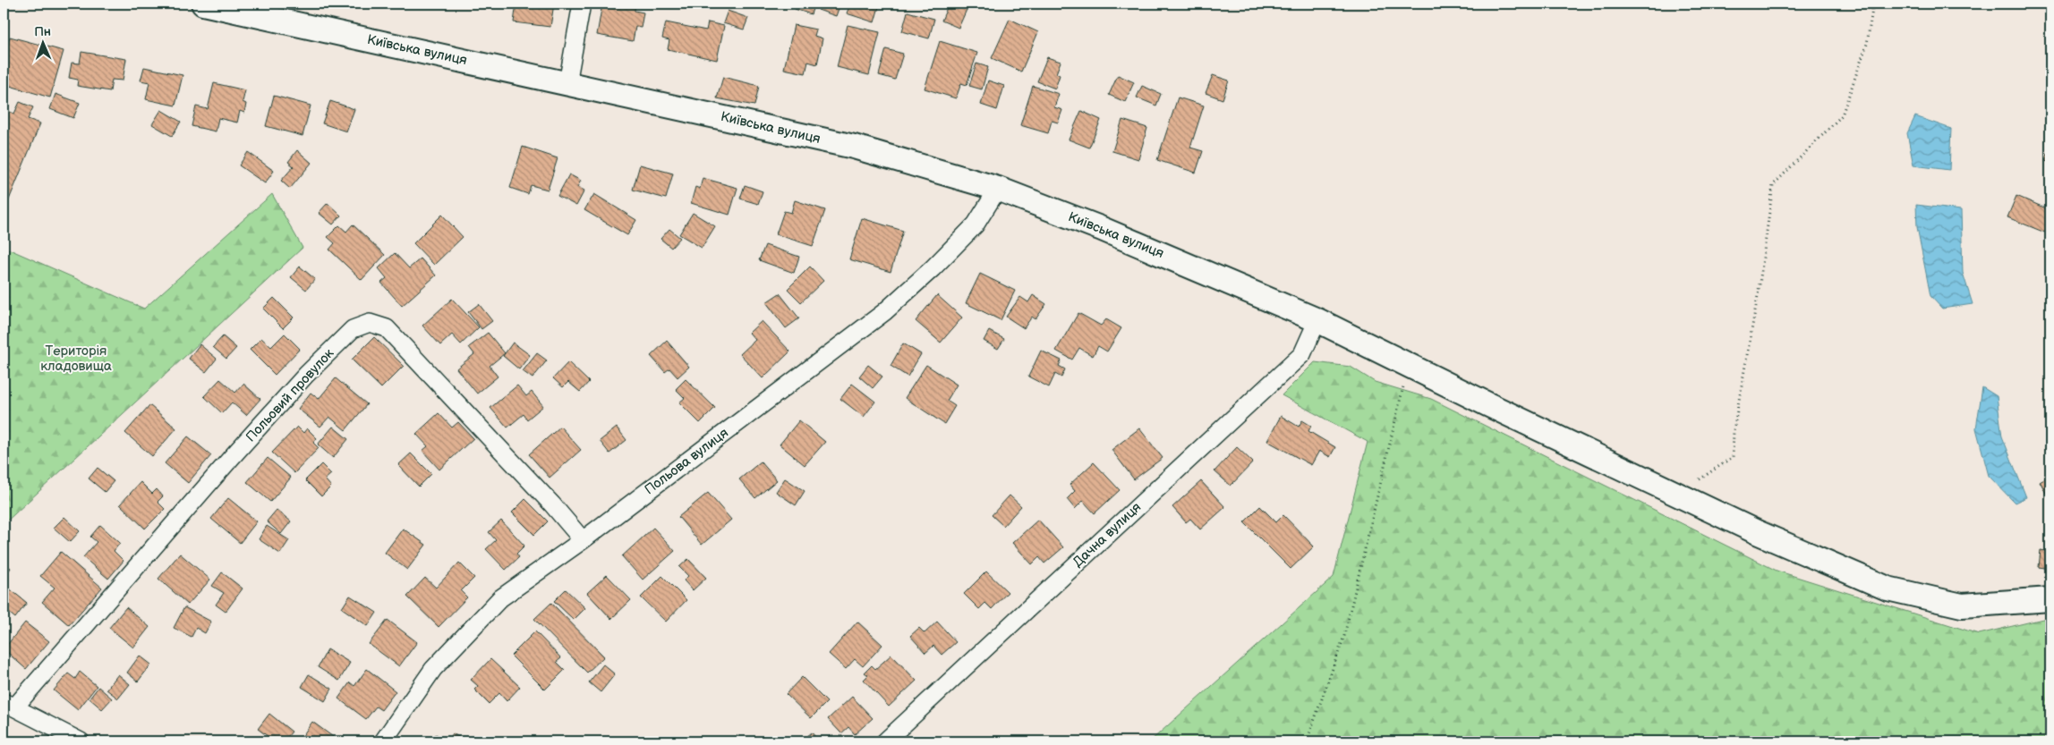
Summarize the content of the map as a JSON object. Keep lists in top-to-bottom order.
{
  "streets": {
    "street": [
      "Київська вулиця",
      "Польовий провулок",
      "Польова вулиця",
      "Дачна вулиця"
    ]
  },
  "crossings": [
    ["Київська вулиця", "Польова вулиця"],
    ["Київська вулиця", "Дачна вулиця"],
    ["Польовий провулок", "Польова вулиця"]
  ],
  "parks": ["Територія кладовища"],
  "north": "top"
}
